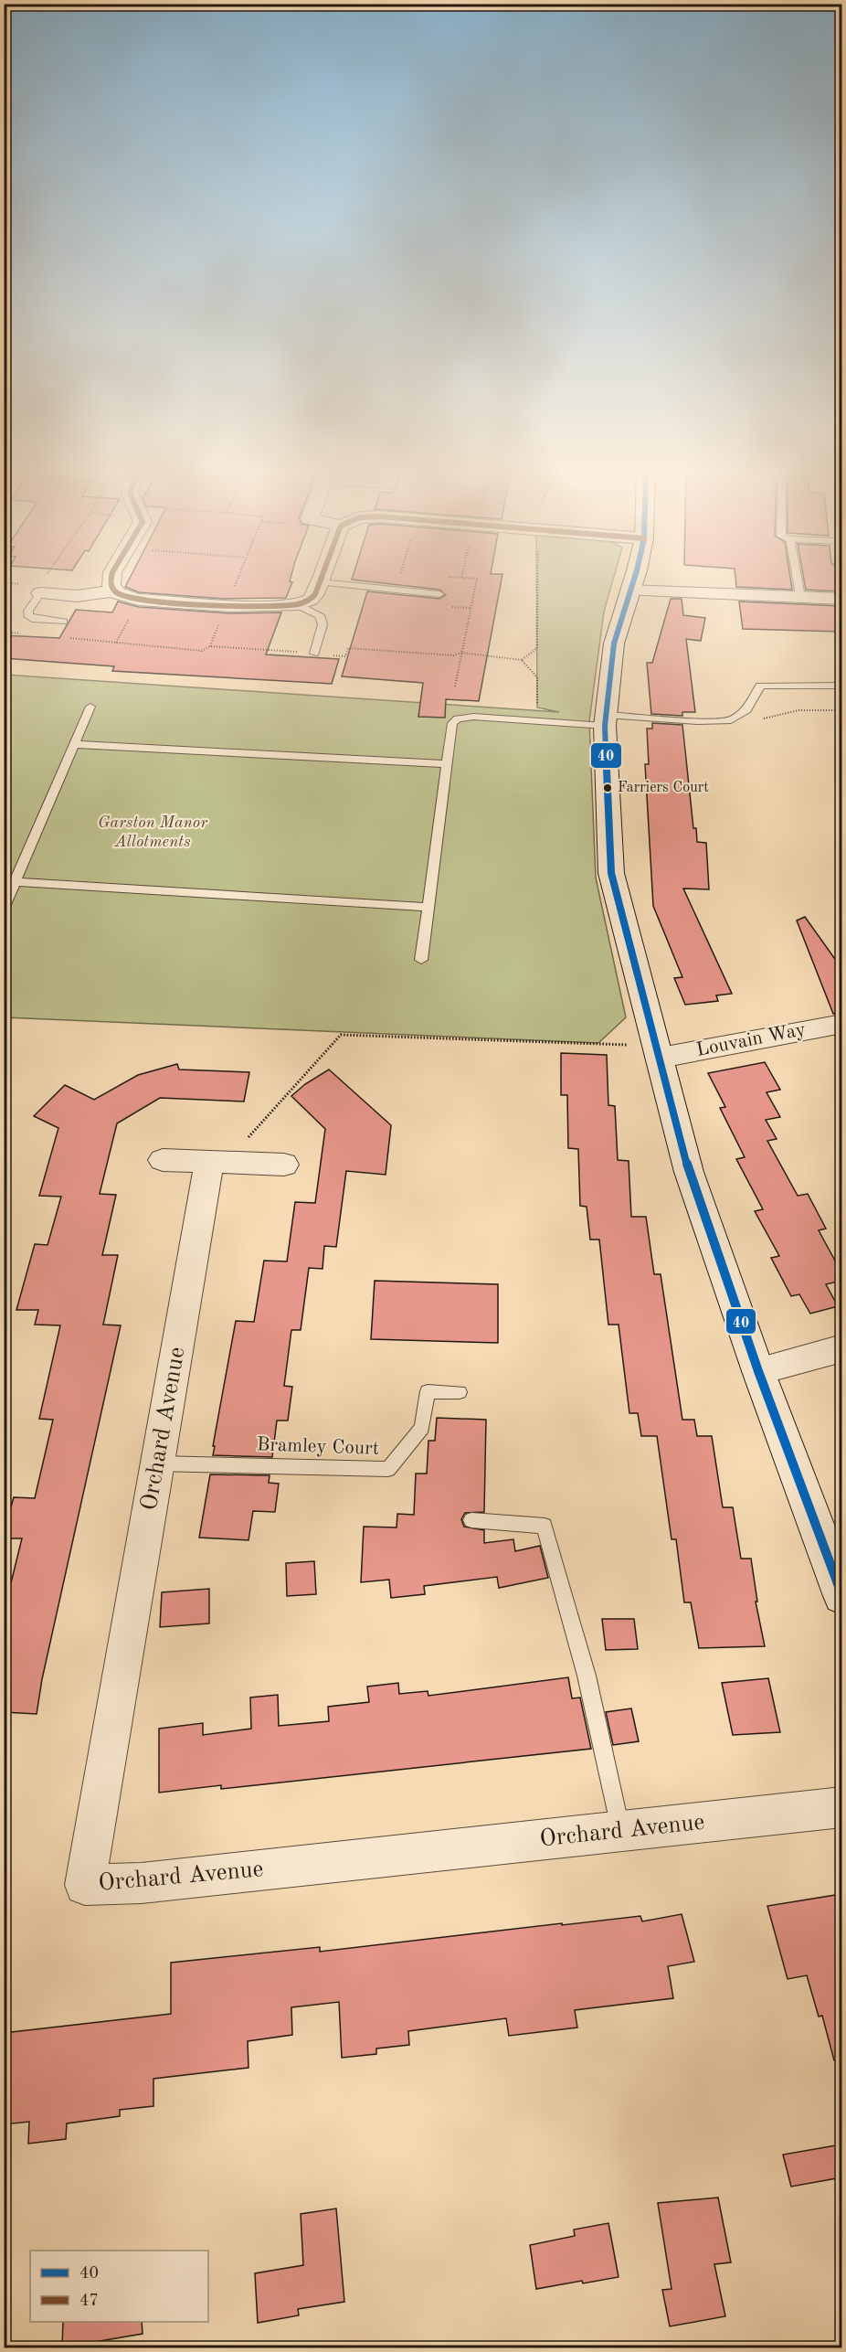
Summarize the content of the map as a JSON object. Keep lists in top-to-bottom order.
{
  "streets": {
    "street": ["Louvain Way", "Orchard Avenue"],
    "lane": ["Bramley Court"]
  },
  "crossings": [
    ["Orchard Avenue", "Bramley Court"]
  ],
  "parks": ["Garston Manor Allotments"],
  "places": ["Farriers Court"],
  "lines": ["transit line 40", "transit line 47"],
  "legend": ["40", "47"]
}
